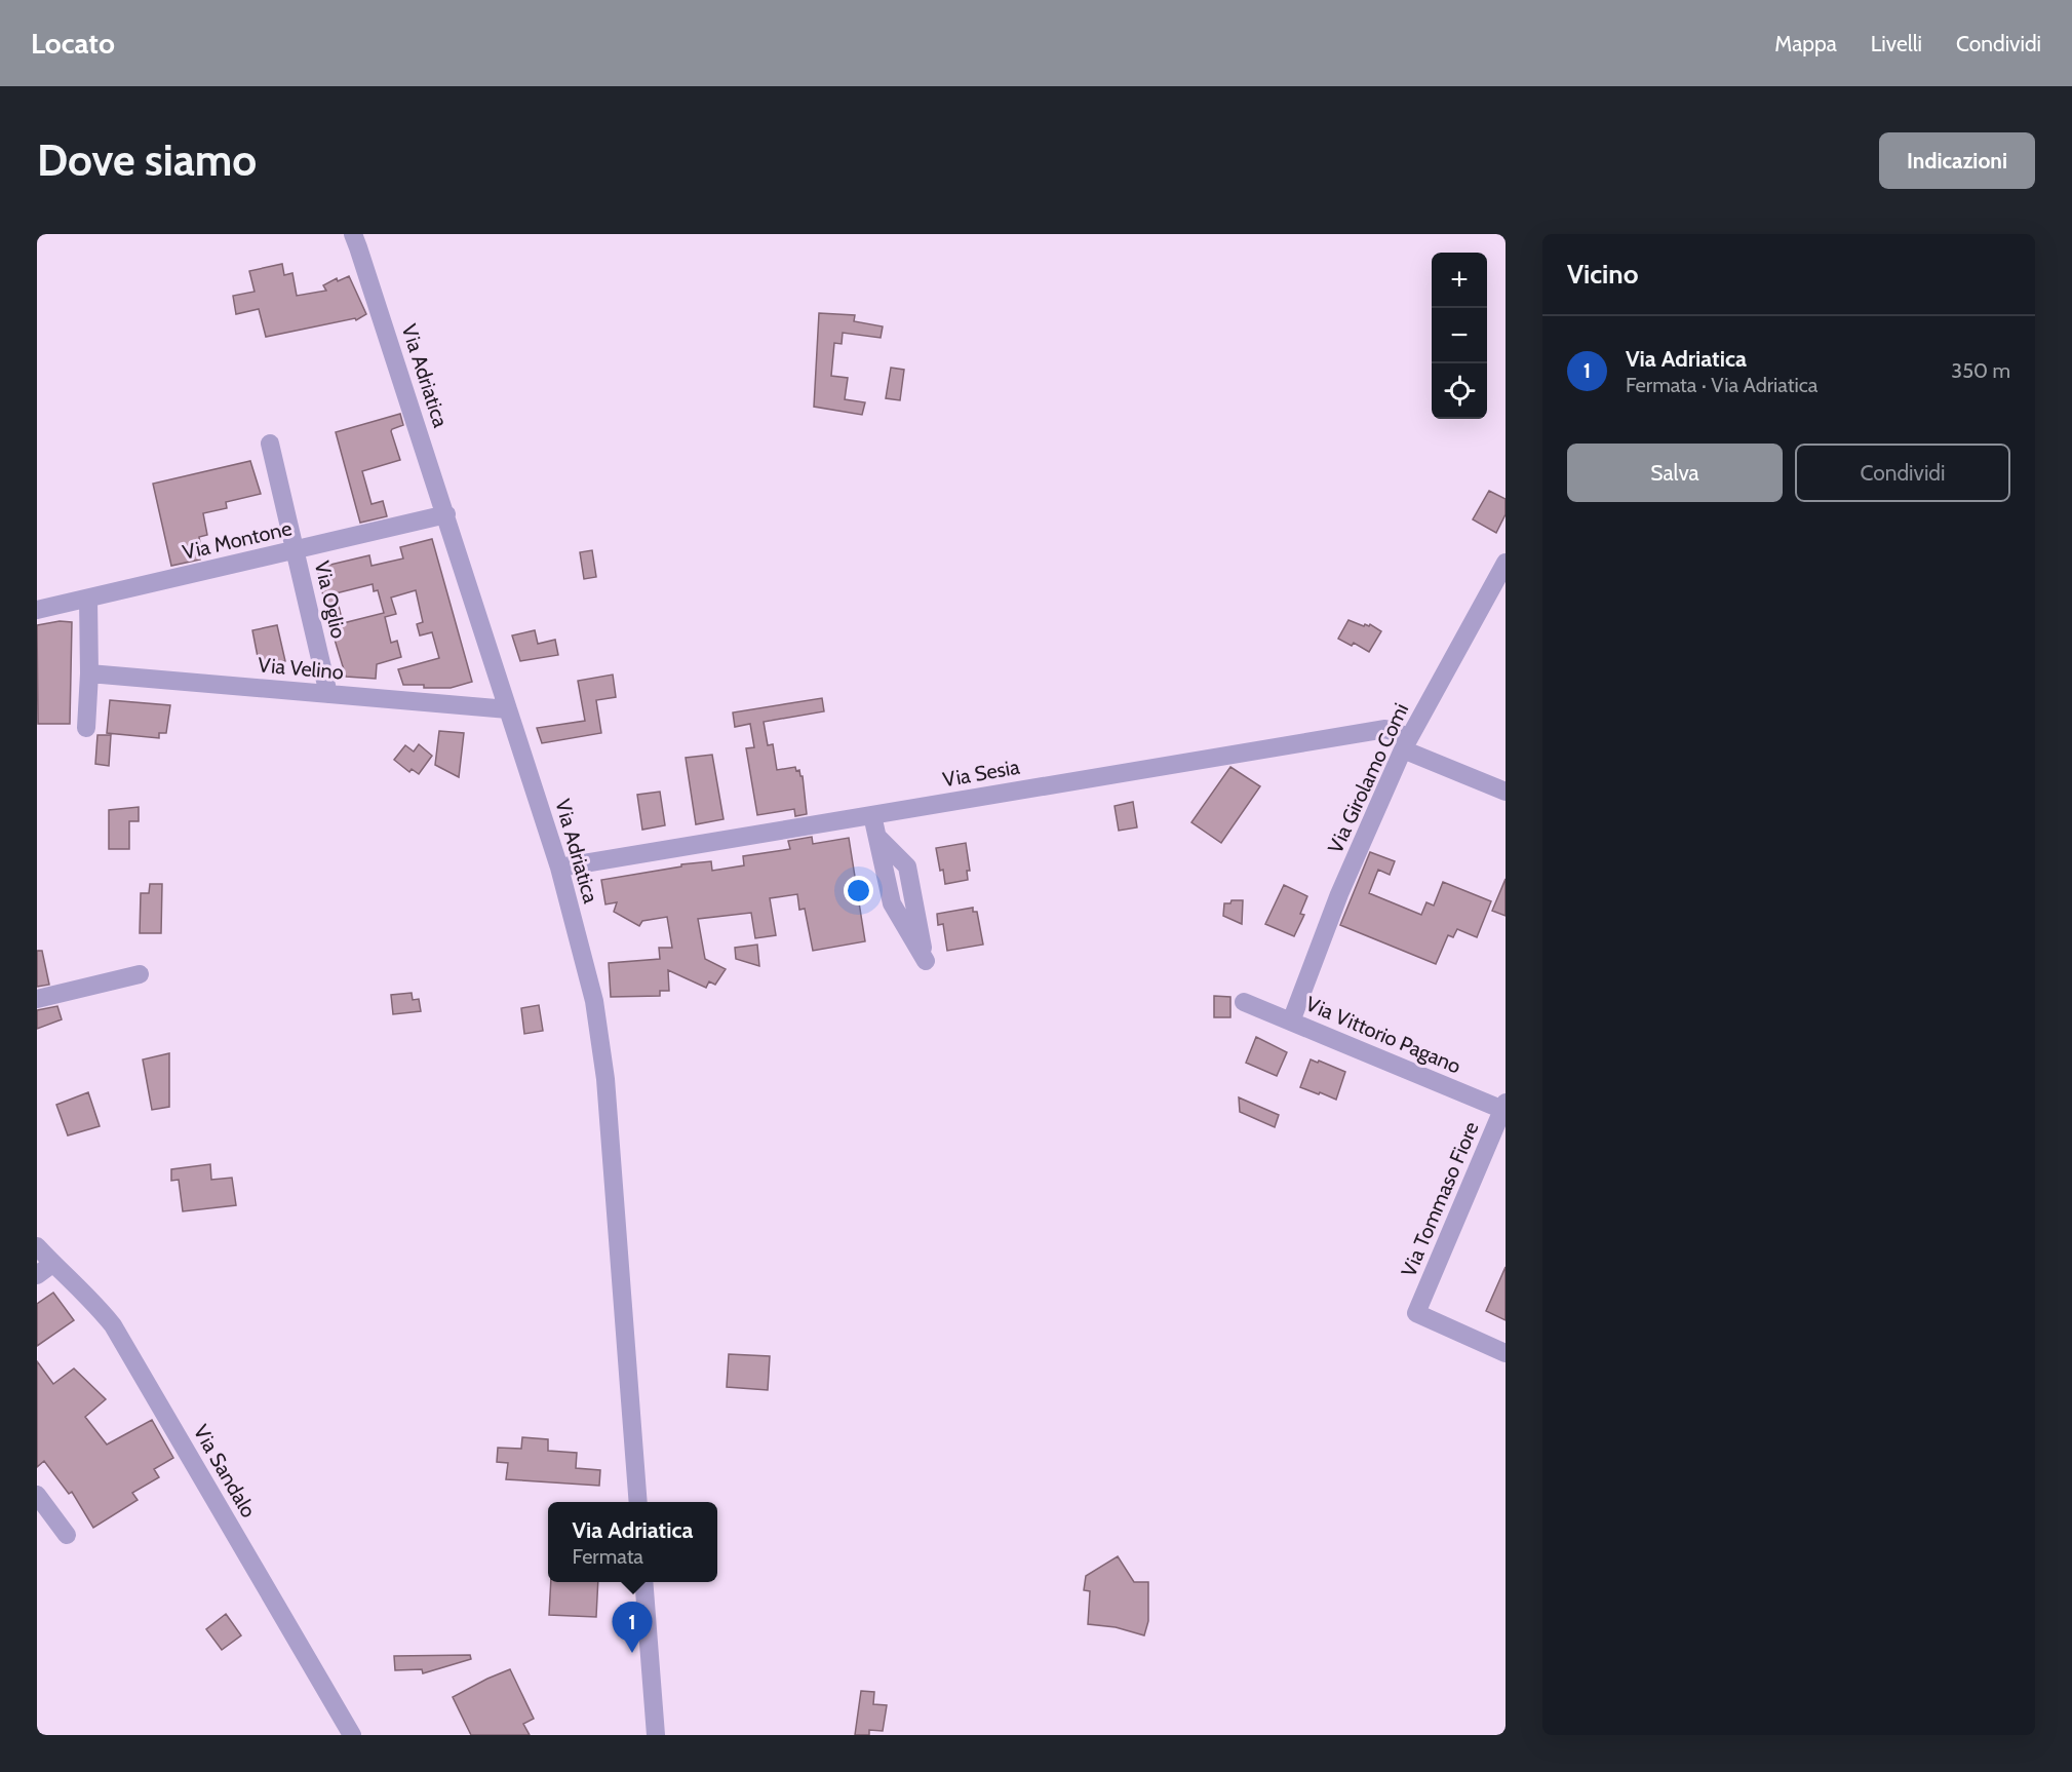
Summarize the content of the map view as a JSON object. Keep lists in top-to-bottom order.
{
  "streets": {
    "street": [
      "Via Adriatica",
      "Via Montone",
      "Via Oglio",
      "Via Velino",
      "Via Sesia",
      "Via Girolamo Comi",
      "Via Vittorio Pagano",
      "Via Tommaso Fiore",
      "Via Sandalo"
    ]
  },
  "crossings": [
    ["Via Adriatica", "Via Montone"],
    ["Via Adriatica", "Via Velino"],
    ["Via Adriatica", "Via Sesia"],
    ["Via Montone", "Via Oglio"],
    ["Via Oglio", "Via Velino"],
    ["Via Sesia", "Via Girolamo Comi"],
    ["Via Girolamo Comi", "Via Vittorio Pagano"],
    ["Via Vittorio Pagano", "Via Tommaso Fiore"]
  ],
  "page": {
    "header": "Locato",
    "nav": ["Mappa", "Livelli", "Condividi"],
    "buttons": [
      "Indicazioni",
      ["Salva", "Condividi"]
    ],
    "title": "Dove siamo",
    "heading": "Vicino",
    "map_buttons": ["+", "−"],
    "list": [
      {
        "mark": "1",
        "name": "Via Adriatica",
        "note": "Fermata · Via Adriatica",
        "value": "350 m"
      }
    ],
    "popup": ["Via Adriatica", "Fermata"],
    "pins": "1"
  }
}
